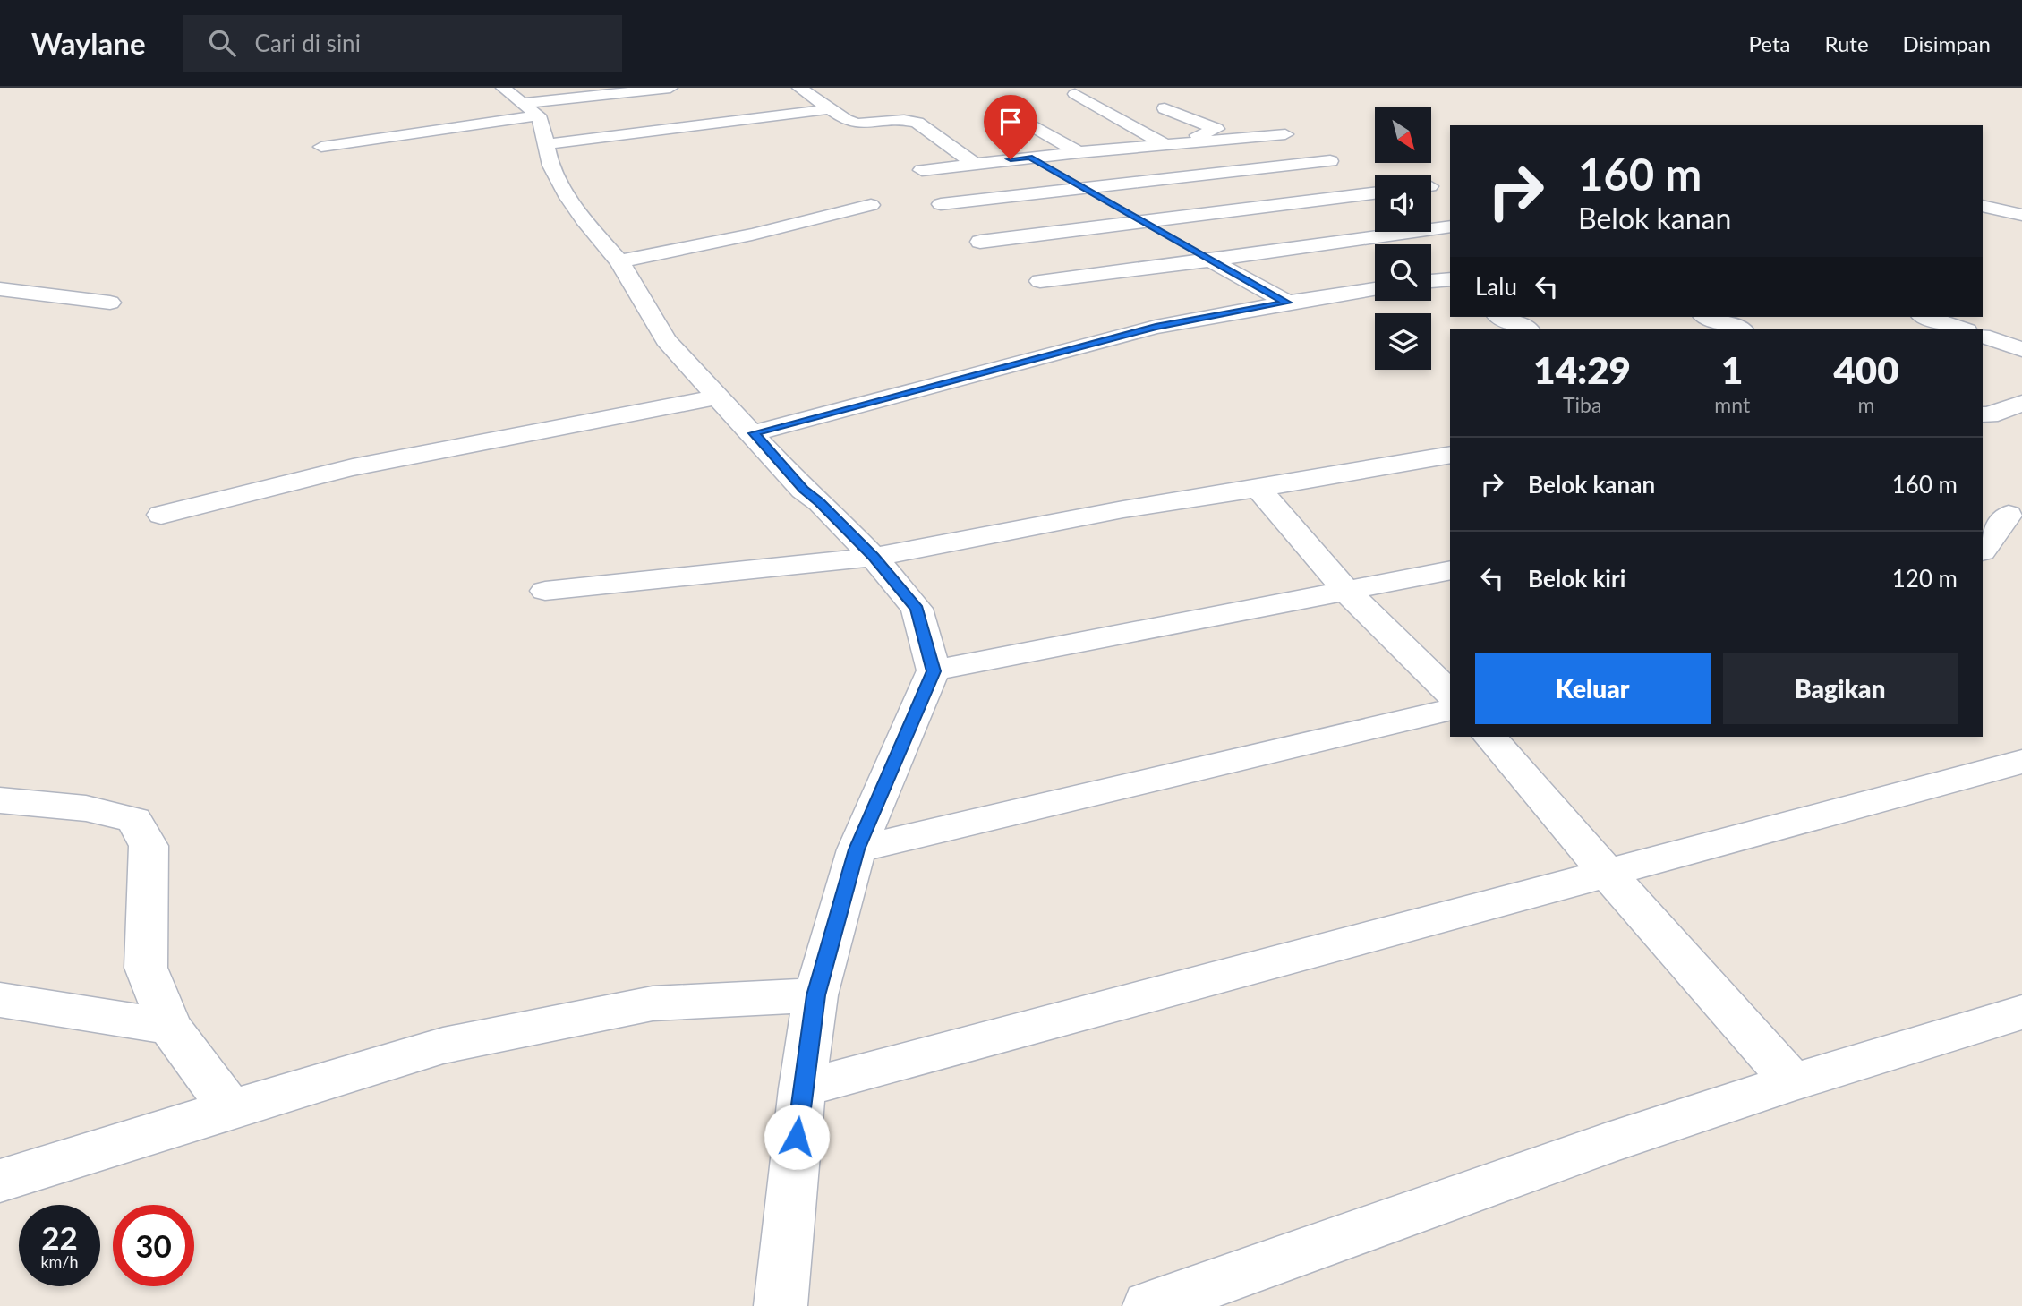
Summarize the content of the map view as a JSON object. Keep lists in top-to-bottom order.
{
  "north": "bottom right",
  "page": {
    "header": "Waylane",
    "search": "Cari di sini",
    "nav": ["Peta", "Rute", "Disimpan"],
    "turn": ["160 m", "Belok kanan"],
    "then": "Lalu",
    "eta": [
      "14:29",
      "Tiba",
      "1",
      "mnt",
      "400",
      "m"
    ],
    "list": [
      {
        "name": "Belok kanan",
        "value": "160 m"
      },
      {
        "name": "Belok kiri",
        "value": "120 m"
      }
    ],
    "buttons": ["Keluar", "Bagikan"],
    "speed": "22 km/h",
    "limit": "30"
  }
}
